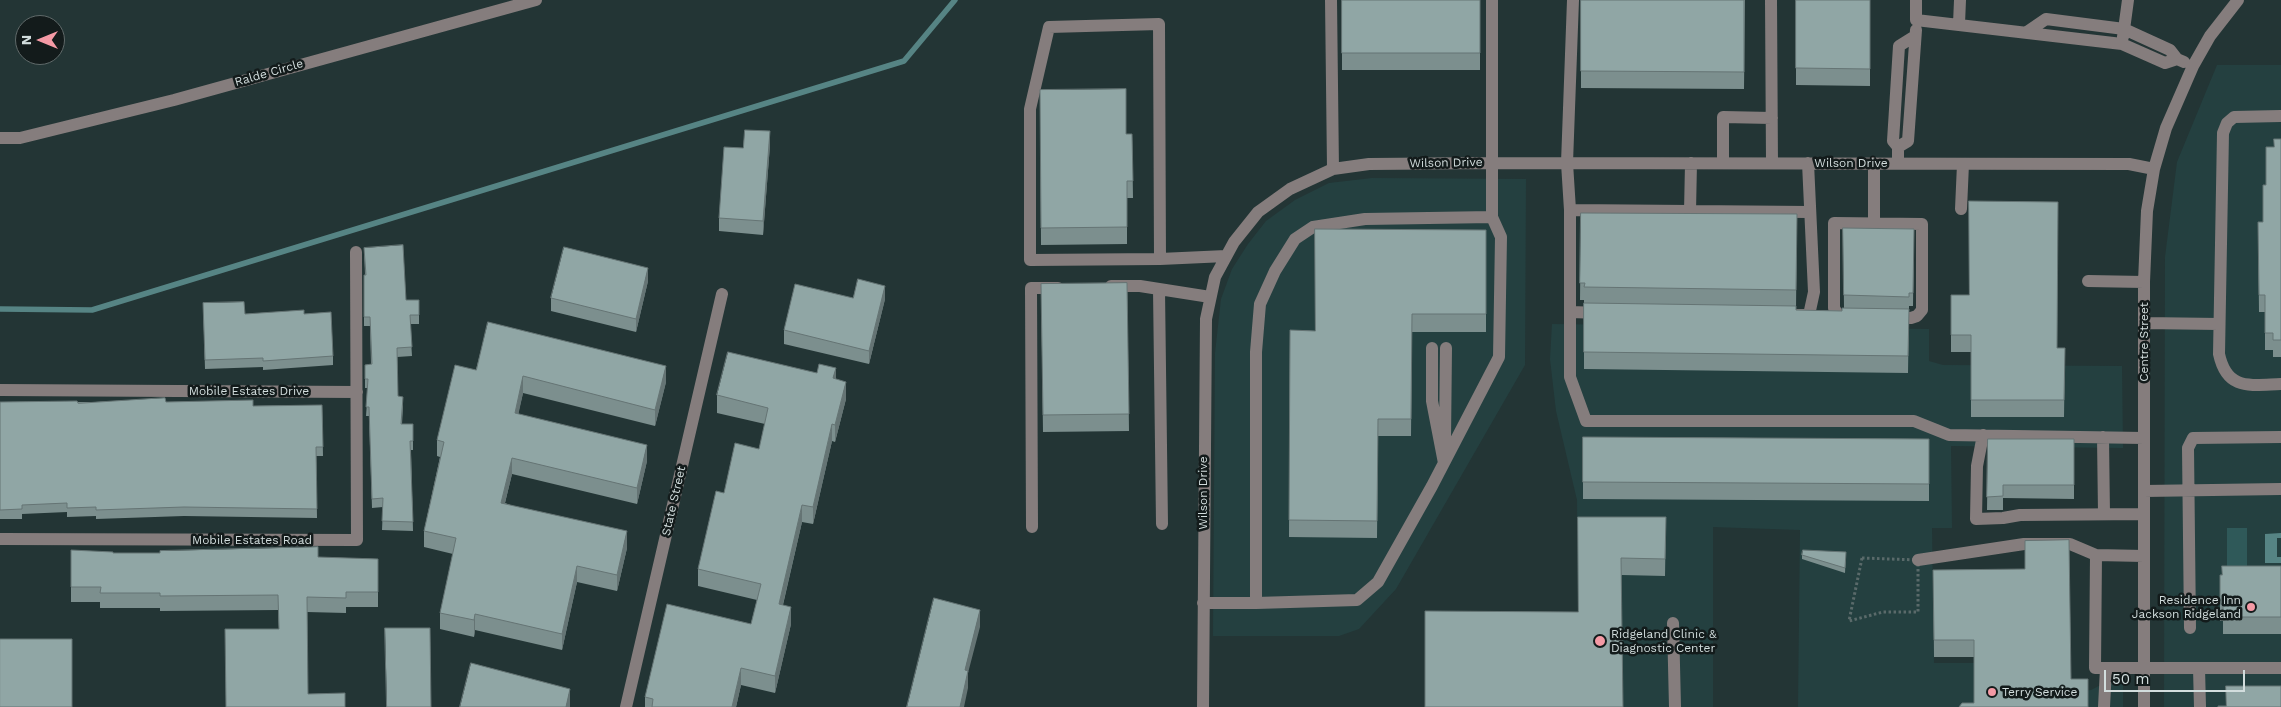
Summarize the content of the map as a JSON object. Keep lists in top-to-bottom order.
{
  "streets": {
    "street": [
      "Ralde Circle",
      "Wilson Drive",
      "Centre Street",
      "Mobile Estates Drive",
      "State Street",
      "Mobile Estates Road"
    ]
  },
  "crossings": [
    ["Wilson Drive", "Centre Street"],
    ["Mobile Estates Drive", "Mobile Estates Road"]
  ],
  "places": ["Residence Inn Jackson Ridgeland", "Ridgeland Clinic & Diagnostic Center", "Terry Service"],
  "scale_bar": "50 m",
  "north": "left"
}
